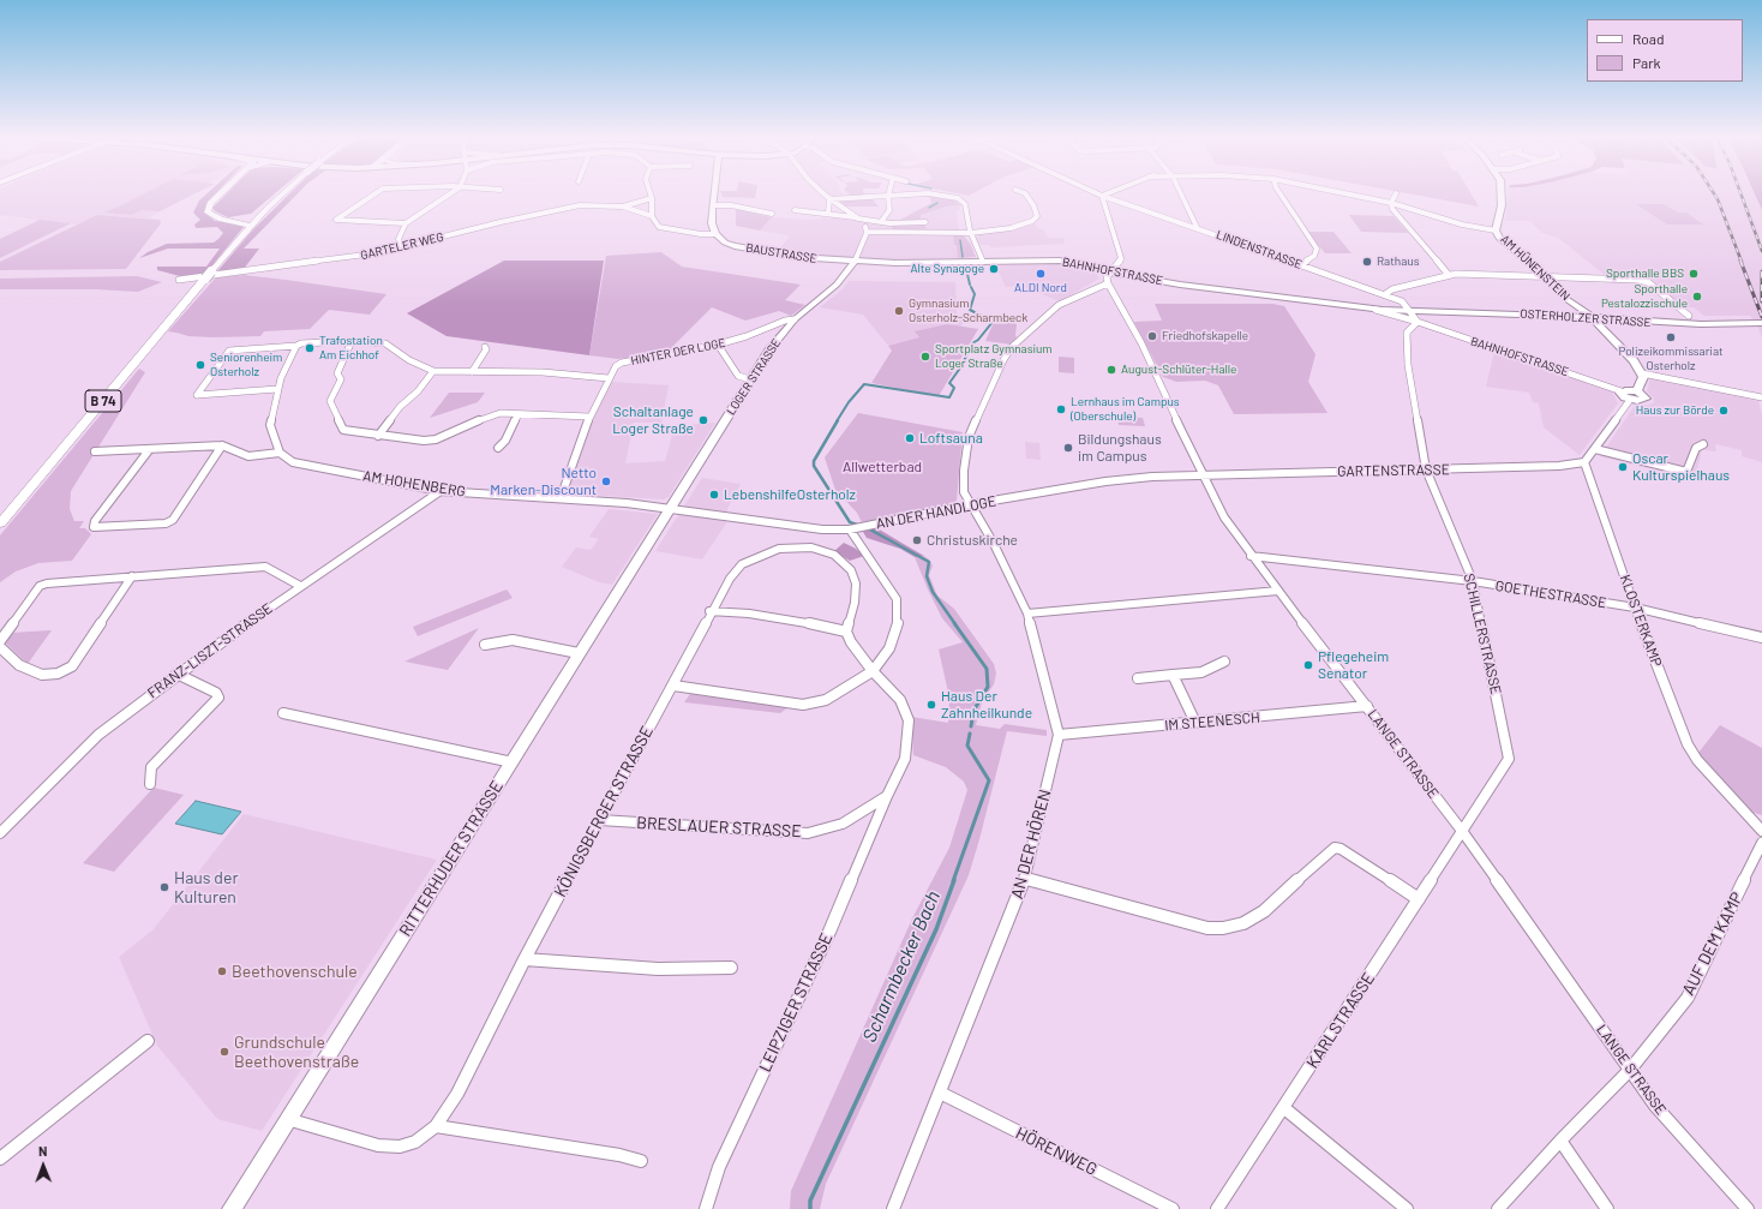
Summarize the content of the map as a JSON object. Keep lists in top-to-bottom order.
{
  "streets": {
    "main road": ["B 74"],
    "street": [
      "GARTELER WEG",
      "LINDENSTRASSE",
      "BAUSTRASSE",
      "AM HÜNENSTEIN",
      "BAHNHOFSTRASSE",
      "OSTERHOLZER STRASSE",
      "HINTER DER LOGE",
      "LOGER STRASSE",
      "GARTENSTRASSE",
      "AM HOHENBERG",
      "AN DER HANDLOGE",
      "GOETHESTRASSE",
      "KLOSTERKAMP",
      "SCHILLERSTRASSE",
      "FRANZ-LISZT-STRASSE",
      "IM STEENESCH",
      "LANGE STRASSE",
      "KÖNIGSBERGER STRASSE",
      "BRESLAUER STRASSE",
      "AN DER HÖREN",
      "RITTERHUDER STRASSE",
      "AUF DEM KAMP",
      "LEIPZIGER STRASSE",
      "KARLSTRASSE",
      "HÖRENWEG"
    ]
  },
  "crossings": [
    ["GARTELER WEG", "BAUSTRASSE"],
    ["LINDENSTRASSE", "BAHNHOFSTRASSE"],
    ["LINDENSTRASSE", "OSTERHOLZER STRASSE"],
    ["BAUSTRASSE", "BAHNHOFSTRASSE"],
    ["BAUSTRASSE", "LOGER STRASSE"],
    ["AM HÜNENSTEIN", "OSTERHOLZER STRASSE"],
    ["BAHNHOFSTRASSE", "OSTERHOLZER STRASSE"],
    ["BAHNHOFSTRASSE", "LOGER STRASSE"],
    ["BAHNHOFSTRASSE", "SCHILLERSTRASSE"],
    ["HINTER DER LOGE", "LOGER STRASSE"],
    ["HINTER DER LOGE", "AM HOHENBERG"],
    ["LOGER STRASSE", "AM HOHENBERG"],
    ["LOGER STRASSE", "AN DER HANDLOGE"],
    ["LOGER STRASSE", "RITTERHUDER STRASSE"],
    ["GARTENSTRASSE", "AN DER HANDLOGE"],
    ["GARTENSTRASSE", "KLOSTERKAMP"],
    ["GARTENSTRASSE", "SCHILLERSTRASSE"],
    ["GARTENSTRASSE", "LANGE STRASSE"],
    ["AM HOHENBERG", "AN DER HANDLOGE"],
    ["AM HOHENBERG", "FRANZ-LISZT-STRASSE"],
    ["AM HOHENBERG", "RITTERHUDER STRASSE"],
    ["AN DER HANDLOGE", "LANGE STRASSE"],
    ["AN DER HANDLOGE", "AN DER HÖREN"],
    ["AN DER HANDLOGE", "RITTERHUDER STRASSE"],
    ["GOETHESTRASSE", "KLOSTERKAMP"],
    ["GOETHESTRASSE", "SCHILLERSTRASSE"],
    ["GOETHESTRASSE", "LANGE STRASSE"],
    ["SCHILLERSTRASSE", "LANGE STRASSE"],
    ["SCHILLERSTRASSE", "KARLSTRASSE"],
    ["IM STEENESCH", "LANGE STRASSE"],
    ["IM STEENESCH", "AN DER HÖREN"],
    ["LANGE STRASSE", "AN DER HÖREN"],
    ["LANGE STRASSE", "AUF DEM KAMP"],
    ["LANGE STRASSE", "KARLSTRASSE"],
    ["KÖNIGSBERGER STRASSE", "BRESLAUER STRASSE"],
    ["KÖNIGSBERGER STRASSE", "RITTERHUDER STRASSE"],
    ["BRESLAUER STRASSE", "LEIPZIGER STRASSE"],
    ["AN DER HÖREN", "HÖRENWEG"]
  ],
  "water": ["Scharmbecker Bach"],
  "parks": ["Allwetterbad"],
  "places": [
    "Rathaus",
    "Alte Synagoge",
    "ALDI Nord",
    "Sporthalle BBS",
    "Sporthalle Pestalozzischule",
    "Gymnasium Osterholz-Scharmbeck",
    "Friedhofskapelle",
    "Polizeikommissariat Osterholz",
    "Trafostation Am Eichhof",
    "Sportplatz Gymnasium Loger Straße",
    "Seniorenheim Osterholz",
    "August-Schlüter-Halle",
    "Lernhaus im Campus (Oberschule)",
    "Haus zur Börde",
    "Schaltanlage Loger Straße",
    "Loftsauna",
    "Bildungshaus im Campus",
    "Oscar Kulturspielhaus",
    "Netto Marken-Discount",
    "LebenshilfeOsterholz",
    "Christuskirche",
    "Pflegeheim Senator",
    "Haus Der Zahnheilkunde",
    "Haus der Kulturen",
    "Beethovenschule",
    "Grundschule Beethovenstraße"
  ],
  "legend": ["Road", "Park"],
  "north": "top"
}
